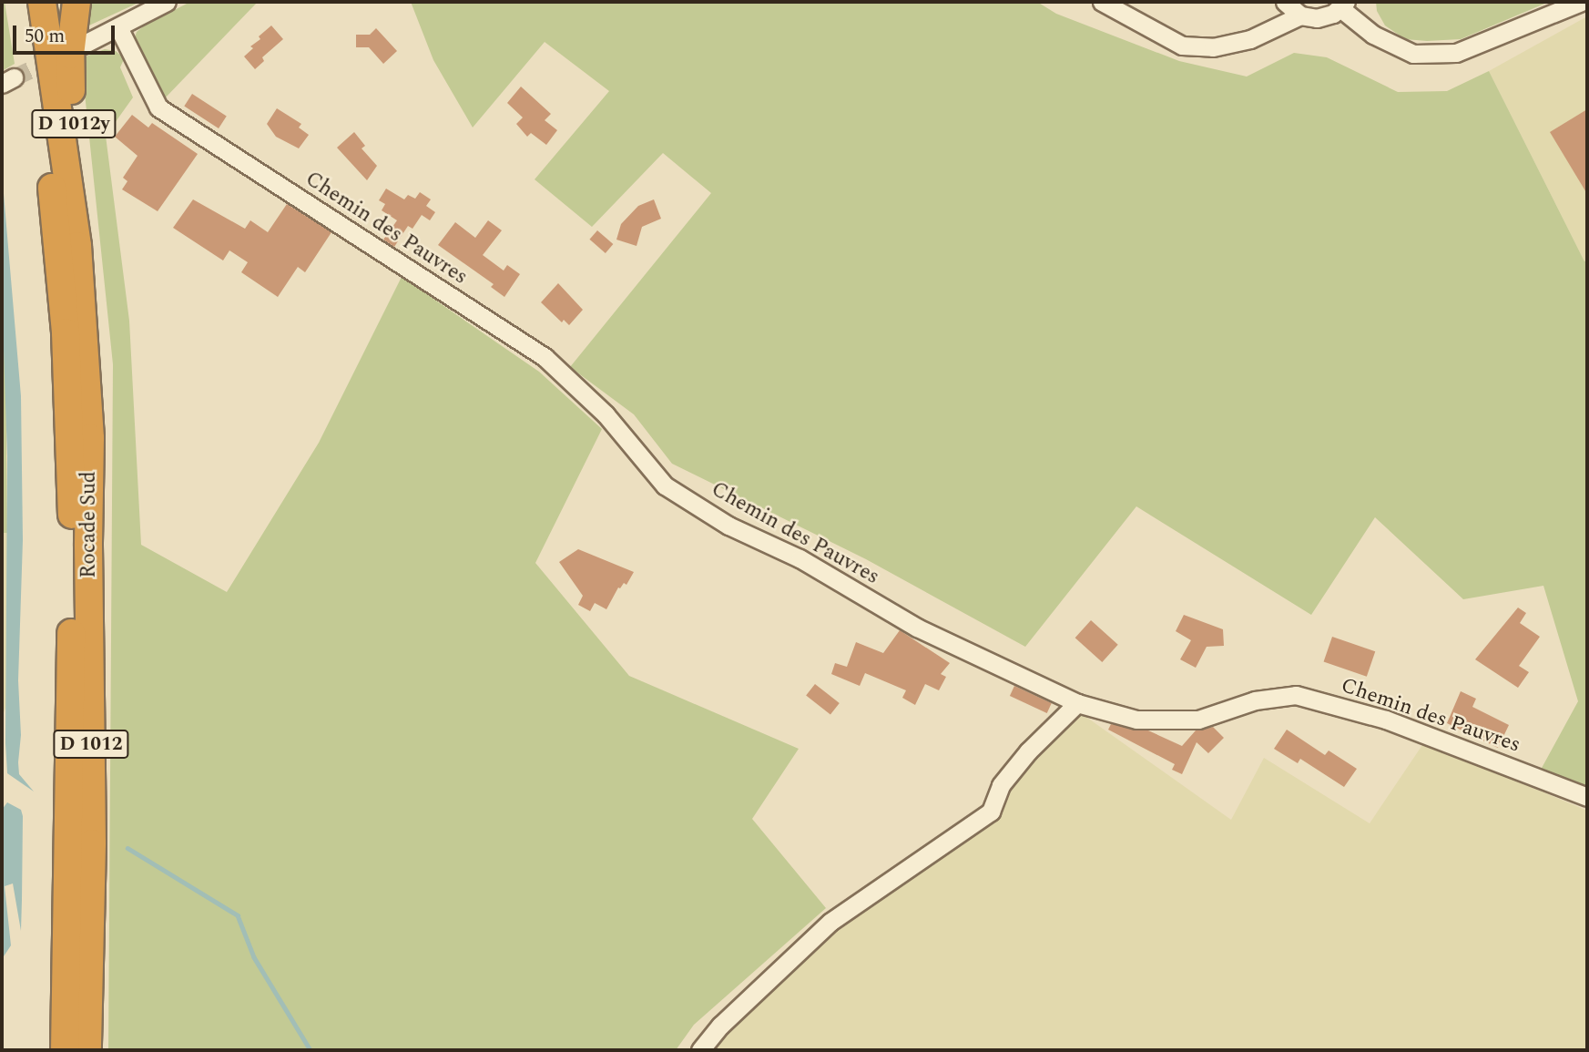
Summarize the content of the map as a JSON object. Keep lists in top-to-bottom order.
{
  "streets": {
    "highway": ["D 1012y", "Rocade Sud", "D 1012"],
    "street": ["Chemin des Pauvres"]
  },
  "crossings": [
    ["D 1012y", "Rocade Sud"]
  ],
  "scale_bar": "50 m"
}
